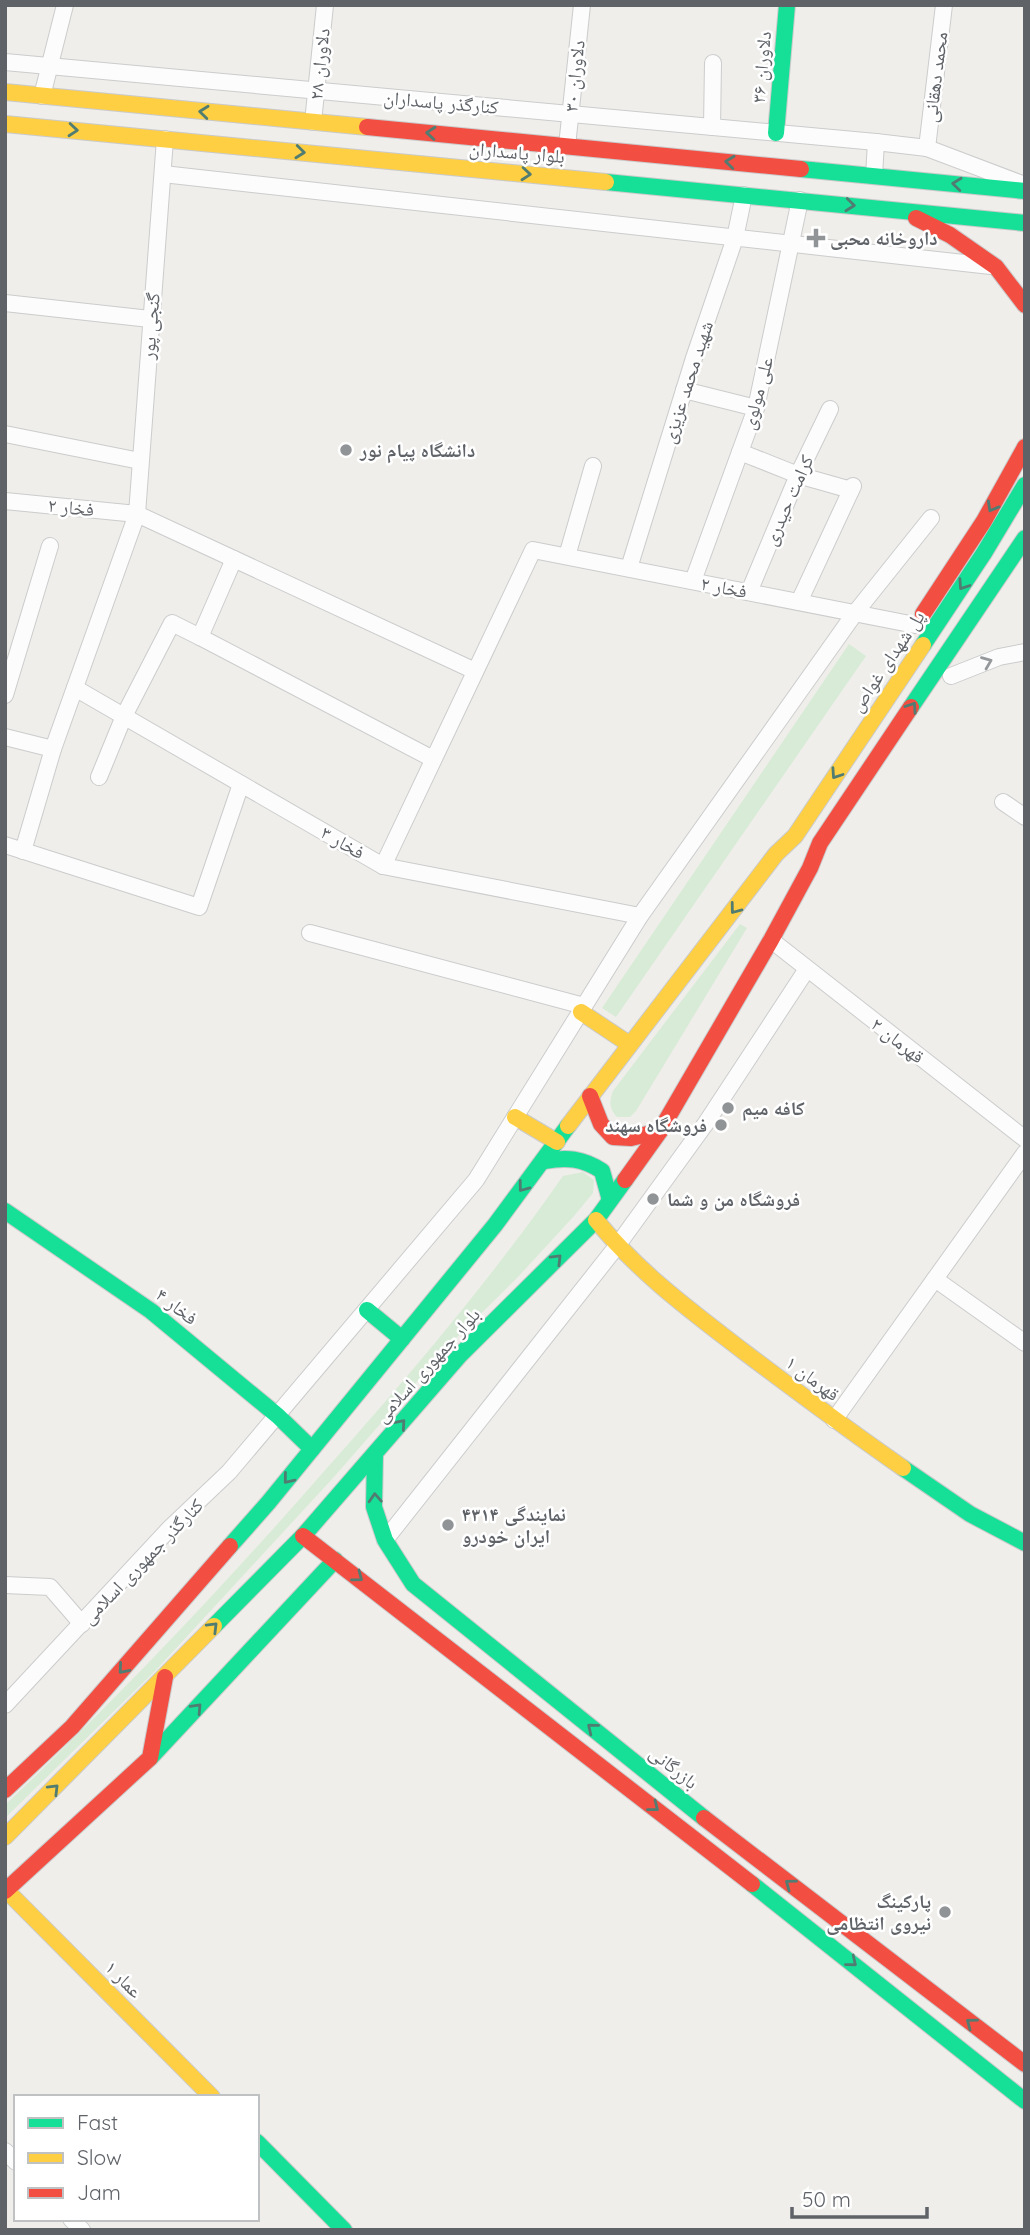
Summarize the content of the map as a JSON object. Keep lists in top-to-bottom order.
{
  "streets": {
    "main road": [
      "دلاوران ۳۶",
      "بلوار پاسداران",
      "پل شهدای غواص",
      "فخار ۴",
      "بلوار جمهوری اسلامی",
      "قهرمان ۱",
      "بازرگانی",
      "عمار ۱"
    ],
    "street": [
      "دلاوران ۲۸",
      "دلاوران ۳۰",
      "محمد دهقانی",
      "کنارگذر پاسداران",
      "گنجی پور",
      "شهید محمد عزیزی",
      "علی مولوی",
      "کرامت حیدری",
      "فخار ۲",
      "فخار ۳",
      "قهرمان ۲",
      "کنارگذر جمهوری اسلامی"
    ]
  },
  "crossings": [
    ["دلاوران ۲۸", "کنارگذر پاسداران"],
    ["دلاوران ۲۸", "بلوار پاسداران"],
    ["دلاوران ۳۶", "کنارگذر پاسداران"],
    ["دلاوران ۳۰", "کنارگذر پاسداران"],
    ["دلاوران ۳۰", "بلوار پاسداران"],
    ["محمد دهقانی", "کنارگذر پاسداران"],
    ["بلوار پاسداران", "گنجی پور"],
    ["بلوار پاسداران", "شهید محمد عزیزی"],
    ["بلوار پاسداران", "علی مولوی"],
    ["گنجی پور", "فخار ۲"],
    ["گنجی پور", "فخار ۳"],
    ["شهید محمد عزیزی", "فخار ۲"],
    ["علی مولوی", "فخار ۲"],
    ["کرامت حیدری", "فخار ۲"],
    ["فخار ۲", "کنارگذر جمهوری اسلامی"],
    ["پل شهدای غواص", "بلوار جمهوری اسلامی"],
    ["فخار ۳", "کنارگذر جمهوری اسلامی"],
    ["قهرمان ۲", "بلوار جمهوری اسلامی"],
    ["فخار ۴", "بلوار جمهوری اسلامی"],
    ["فخار ۴", "کنارگذر جمهوری اسلامی"],
    ["بلوار جمهوری اسلامی", "قهرمان ۱"],
    ["بلوار جمهوری اسلامی", "بازرگانی"]
  ],
  "places": {
    "health": ["داروخانه محبی"],
    "other": [
      "دانشگاه پیام نور",
      "کافه میم",
      "فروشگاه سهند",
      "فروشگاه من و شما",
      "نمایندگی ۴۳۱۴ ایران خودرو",
      "پارکینگ نیروی انتظامی"
    ]
  },
  "legend": ["Fast", "Slow", "Jam"],
  "scale_bar": "50 m"
}
